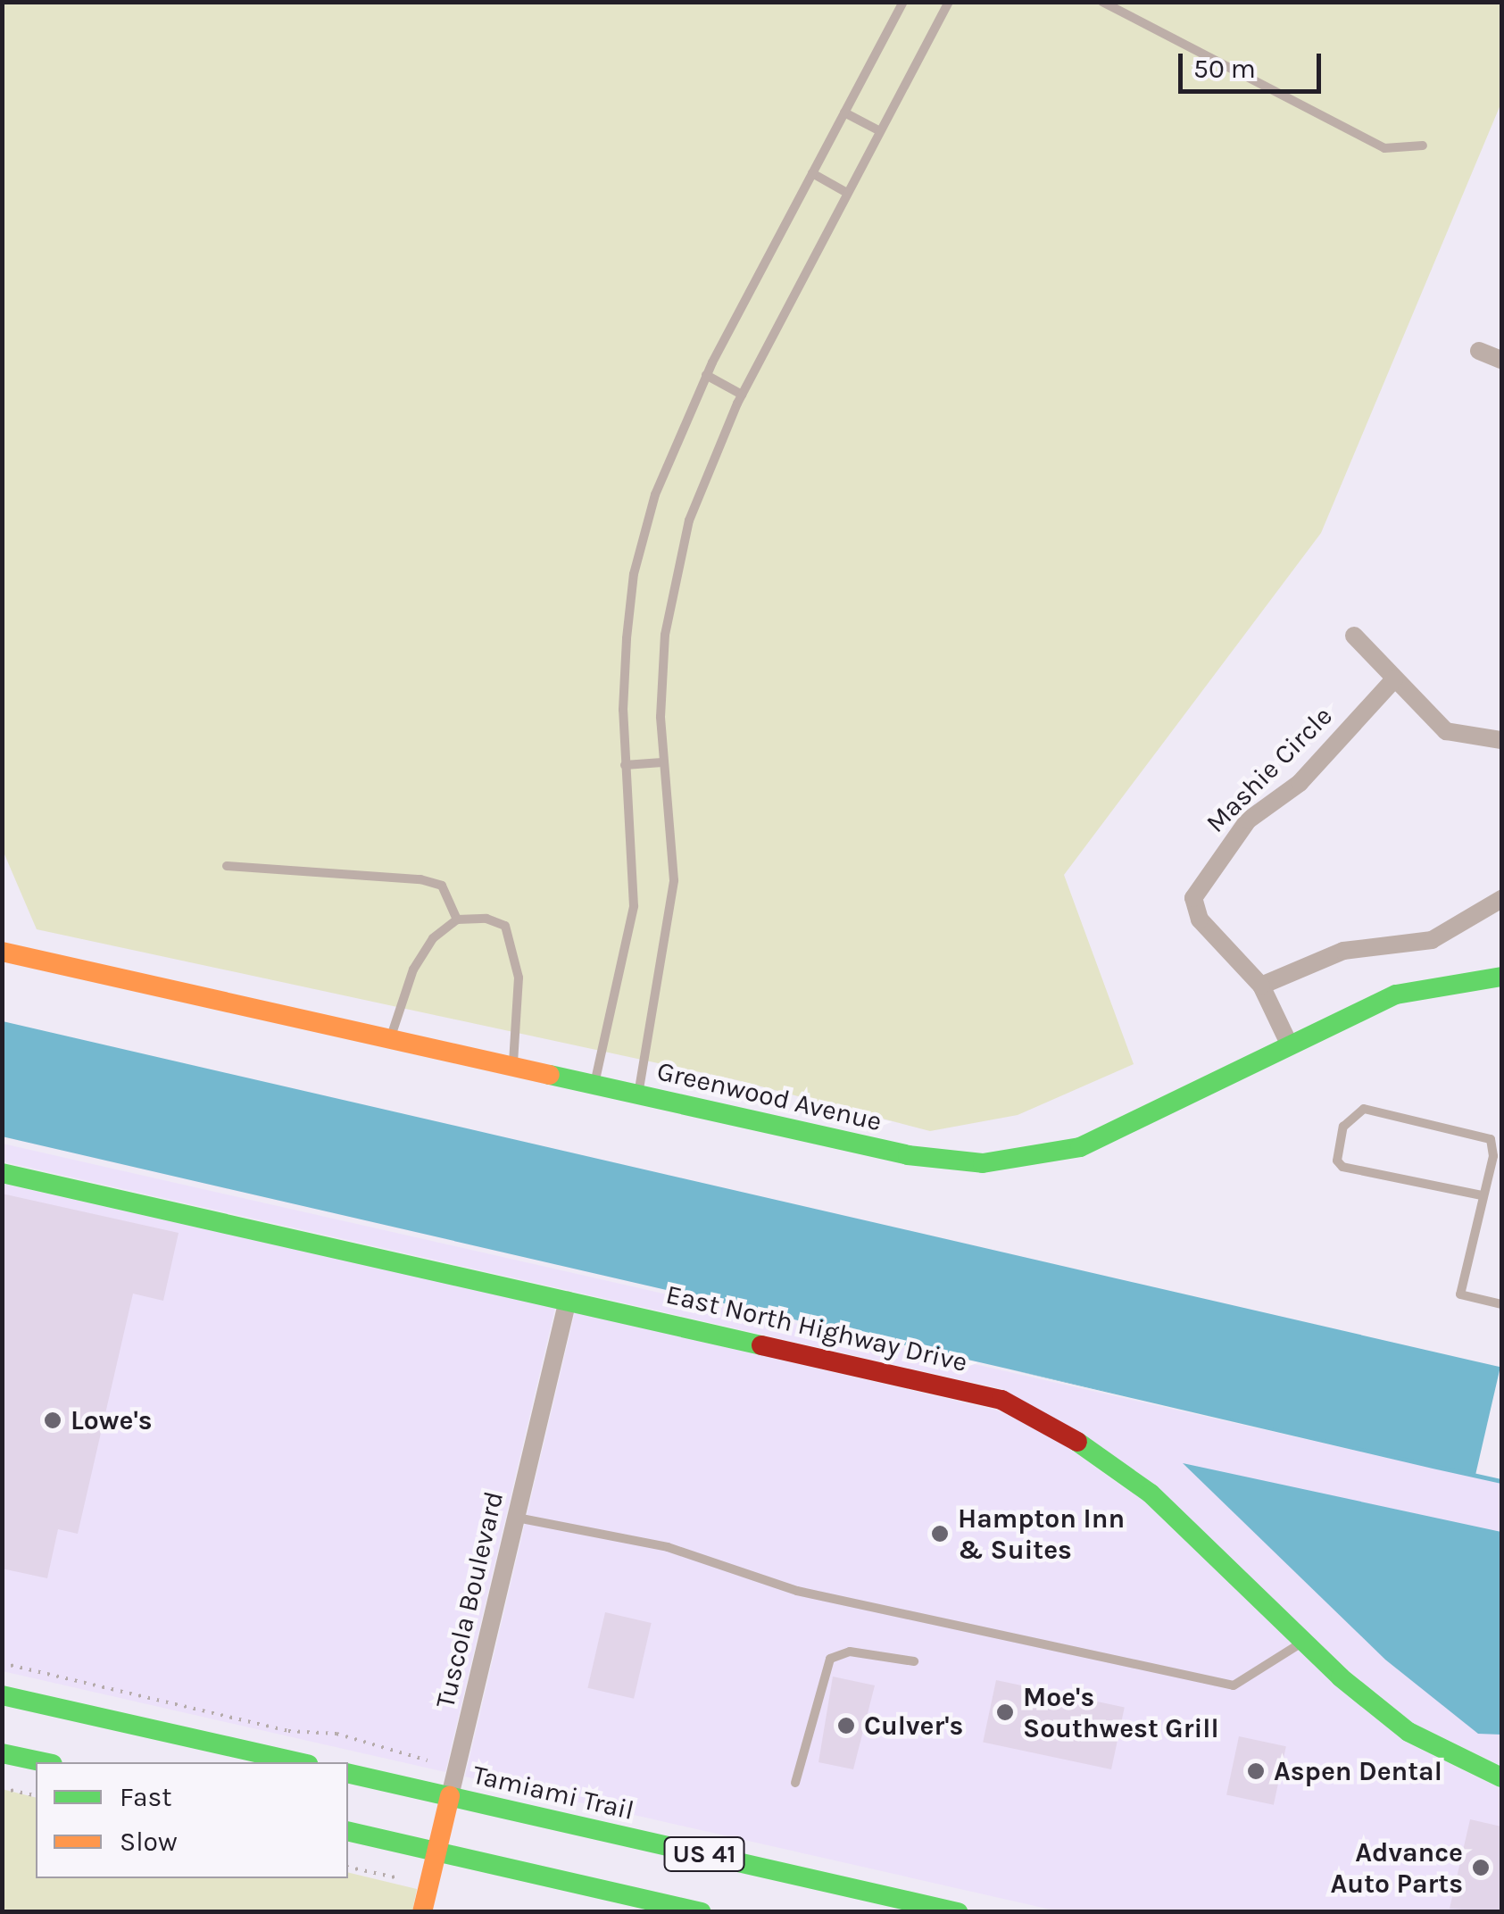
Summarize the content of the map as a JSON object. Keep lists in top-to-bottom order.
{
  "streets": {
    "street": [
      "Mashie Circle",
      "Greenwood Avenue",
      "East North Highway Drive",
      "Tuscola Boulevard",
      "Tamiami Trail",
      "US 41"
    ]
  },
  "crossings": [
    ["Mashie Circle", "Greenwood Avenue"],
    ["East North Highway Drive", "Tuscola Boulevard"],
    ["Tuscola Boulevard", "Tamiami Trail"],
    ["Tuscola Boulevard", "US 41"]
  ],
  "places": [
    "Lowe's",
    "Hampton Inn & Suites",
    "Moe's Southwest Grill",
    "Culver's",
    "Aspen Dental",
    "Advance Auto Parts"
  ],
  "legend": ["Fast", "Slow"],
  "scale_bar": "50 m"
}
